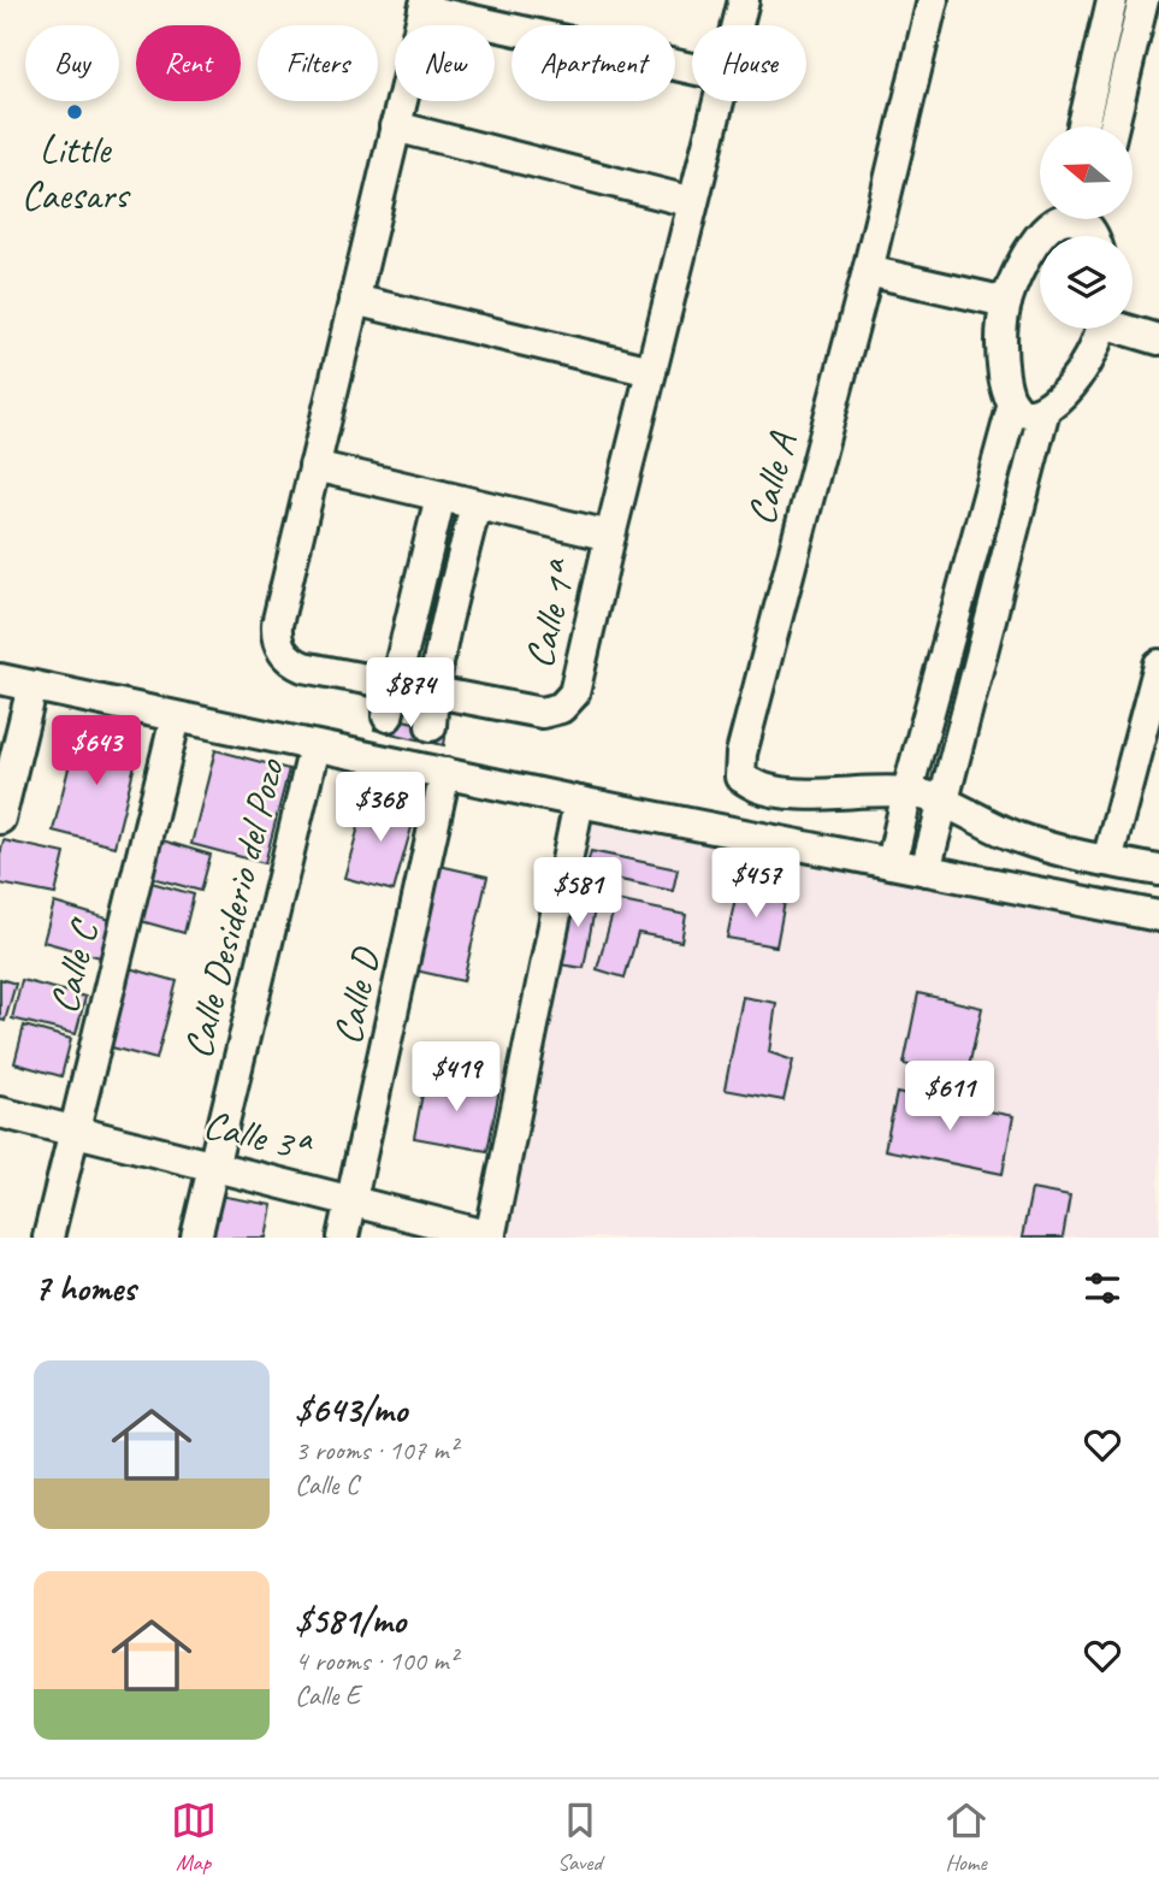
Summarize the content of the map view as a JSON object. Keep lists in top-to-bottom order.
{
  "streets": {
    "street": [
      "Calle A",
      "Calle 1ª",
      "Calle Desiderio del Pozo",
      "Calle C",
      "Calle D",
      "Calle 3ª"
    ]
  },
  "crossings": [
    ["Calle 1ª", "Calle D"],
    ["Calle Desiderio del Pozo", "Calle 3ª"],
    ["Calle C", "Calle 3ª"],
    ["Calle D", "Calle 3ª"]
  ],
  "places": ["Little Caesars"],
  "north": "left",
  "page": {
    "chip": [
      "Buy",
      "Rent",
      "Filters",
      "New",
      "Apartment",
      "House"
    ],
    "price": [
      "$874",
      "$643",
      "$368",
      "$457",
      "$581",
      "$419",
      "$611"
    ],
    "heading": "7 homes",
    "list": [
      {
        "name": "$643/mo",
        "note": "3 rooms · 107 m² · Calle C"
      },
      {
        "name": "$581/mo",
        "note": "4 rooms · 100 m² · Calle E"
      }
    ],
    "tabs": ["Map", "Saved", "Home"]
  }
}
